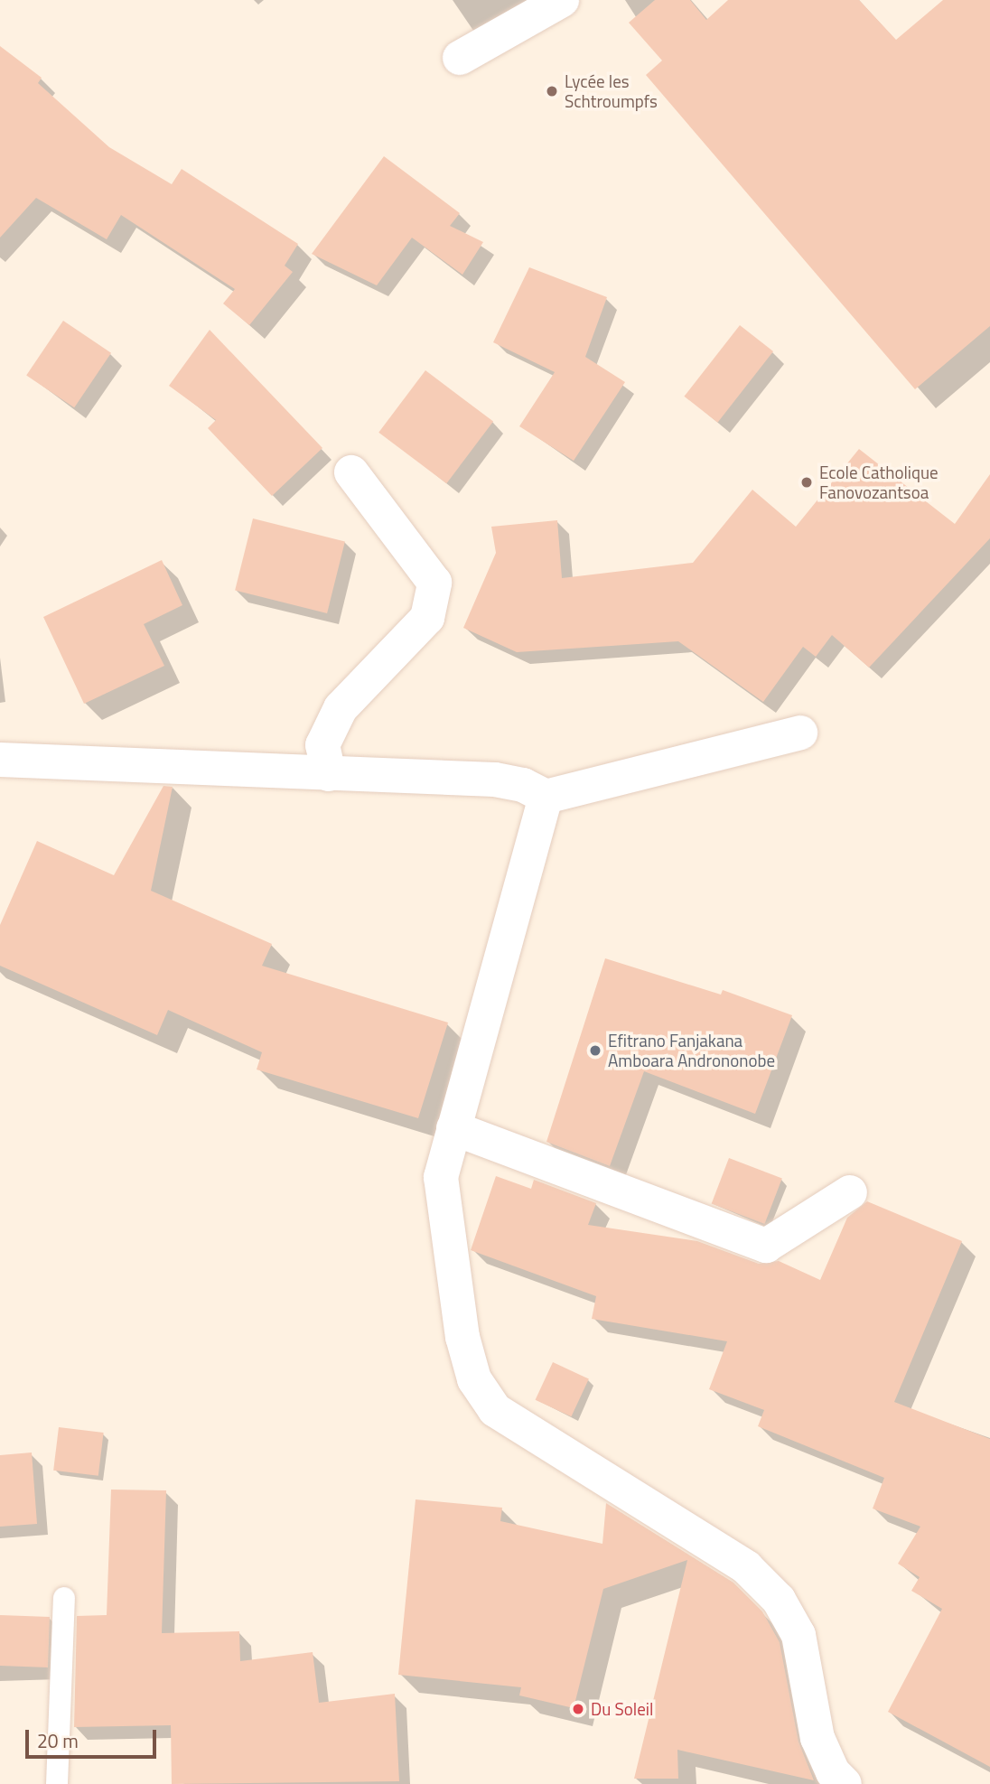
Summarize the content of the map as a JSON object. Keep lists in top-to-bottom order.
{
  "places": [
    "Lycée les Schtroumpfs",
    "Ecole Catholique Fanovozantsoa",
    "Efitrano Fanjakana Amboara Andrononobe",
    "Du Soleil"
  ],
  "scale_bar": "20 m"
}
